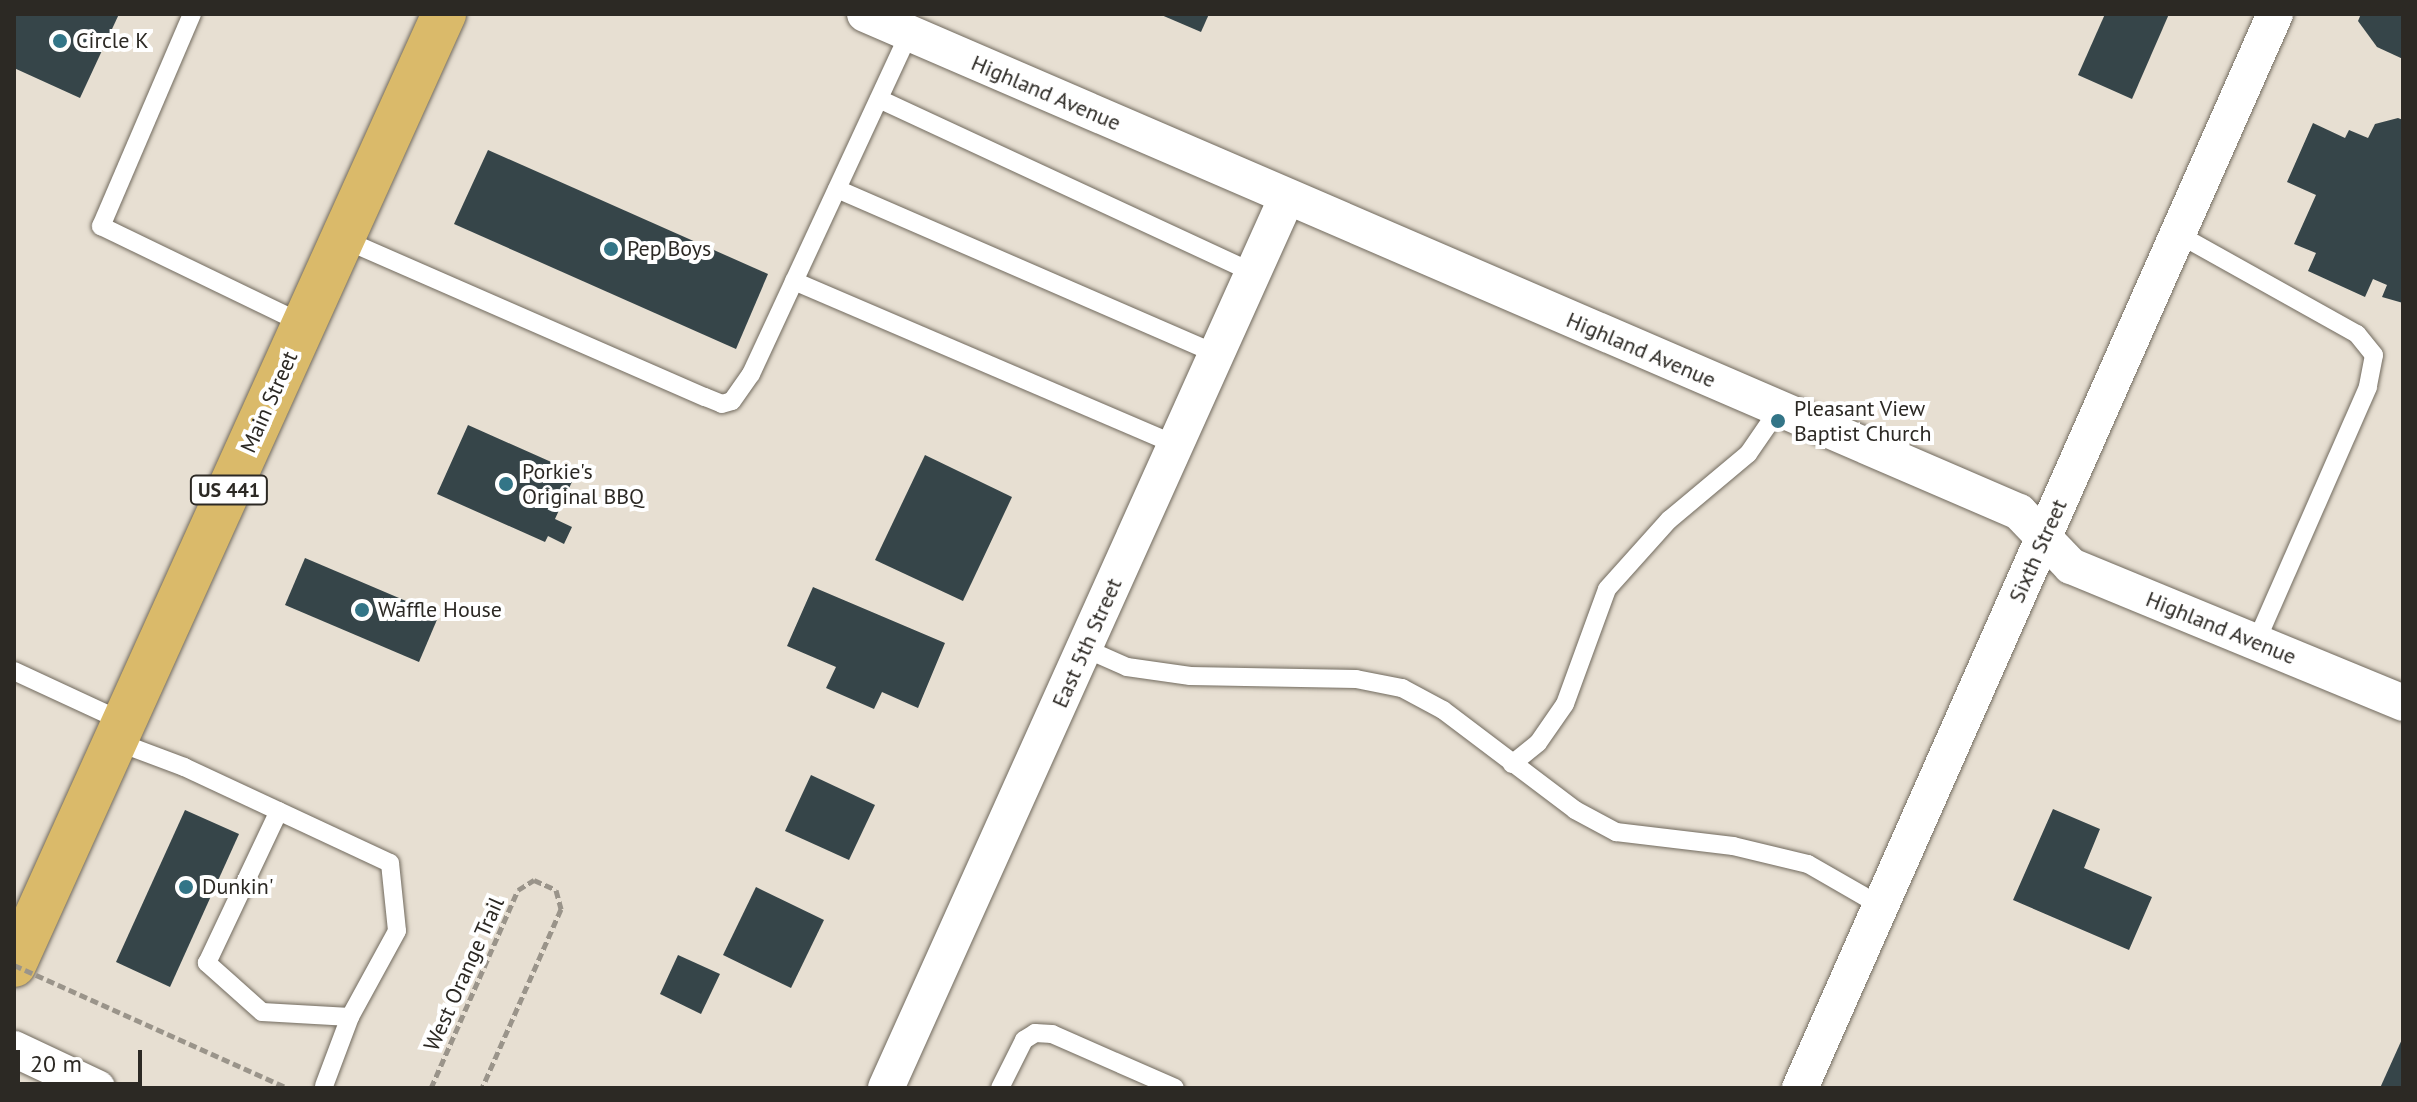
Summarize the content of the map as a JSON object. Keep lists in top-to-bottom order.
{
  "streets": {
    "main road": ["Main Street", "US 441"],
    "street": ["Highland Avenue", "Sixth Street", "East 5th Street"],
    "path": ["West Orange Trail"]
  },
  "crossings": [
    ["Highland Avenue", "Sixth Street"],
    ["Highland Avenue", "East 5th Street"]
  ],
  "places": [
    "Circle K",
    "Pep Boys",
    "Pleasant View Baptist Church",
    "Porkie's Original BBQ",
    "Waffle House",
    "Dunkin'"
  ],
  "scale_bar": "20 m"
}
